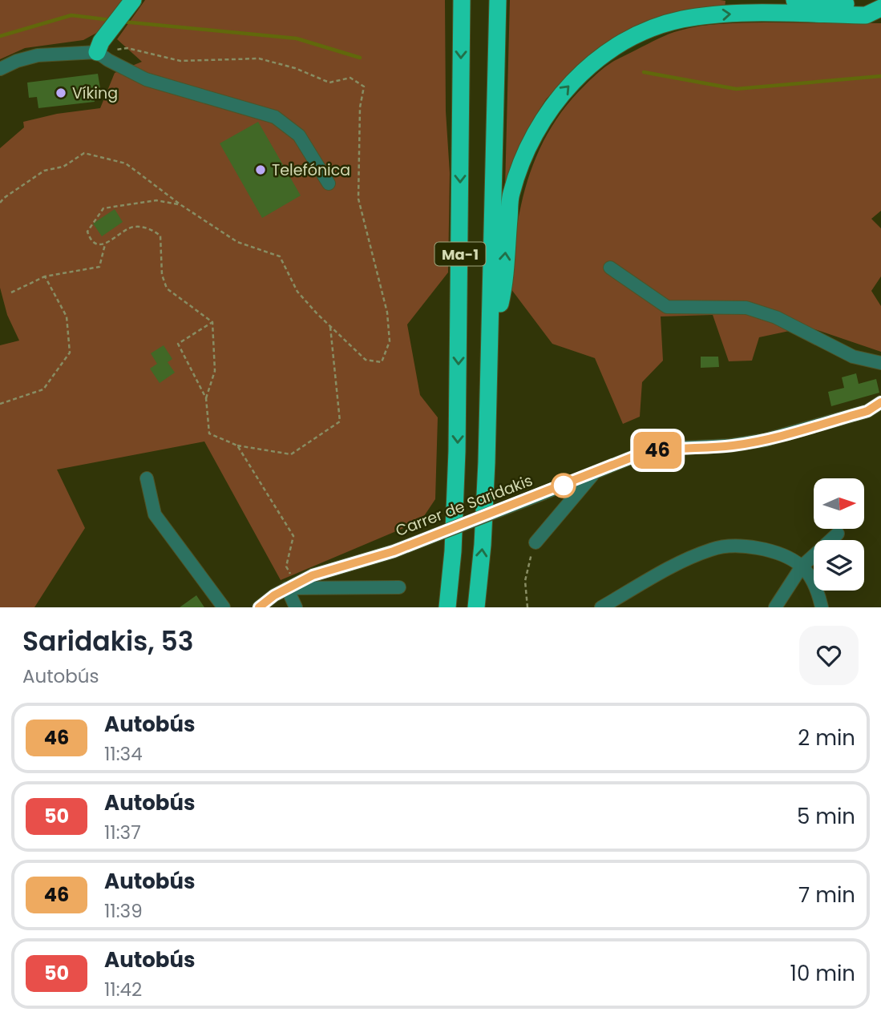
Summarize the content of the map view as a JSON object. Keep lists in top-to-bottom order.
{
  "streets": {
    "highway": ["Ma-1"],
    "street": ["Carrer de Saridakis"]
  },
  "places": ["Víking", "Telefónica"],
  "lines": ["bus line 46"],
  "north": "right",
  "page": {
    "on_map": "46",
    "heading": ["Saridakis, 53", "Autobús"],
    "list": [
      {
        "mark": "46",
        "name": "Autobús",
        "note": "11:34",
        "value": "2 min"
      },
      {
        "mark": "50",
        "name": "Autobús",
        "note": "11:37",
        "value": "5 min"
      },
      {
        "mark": "46",
        "name": "Autobús",
        "note": "11:39",
        "value": "7 min"
      },
      {
        "mark": "50",
        "name": "Autobús",
        "note": "11:42",
        "value": "10 min"
      }
    ]
  }
}
